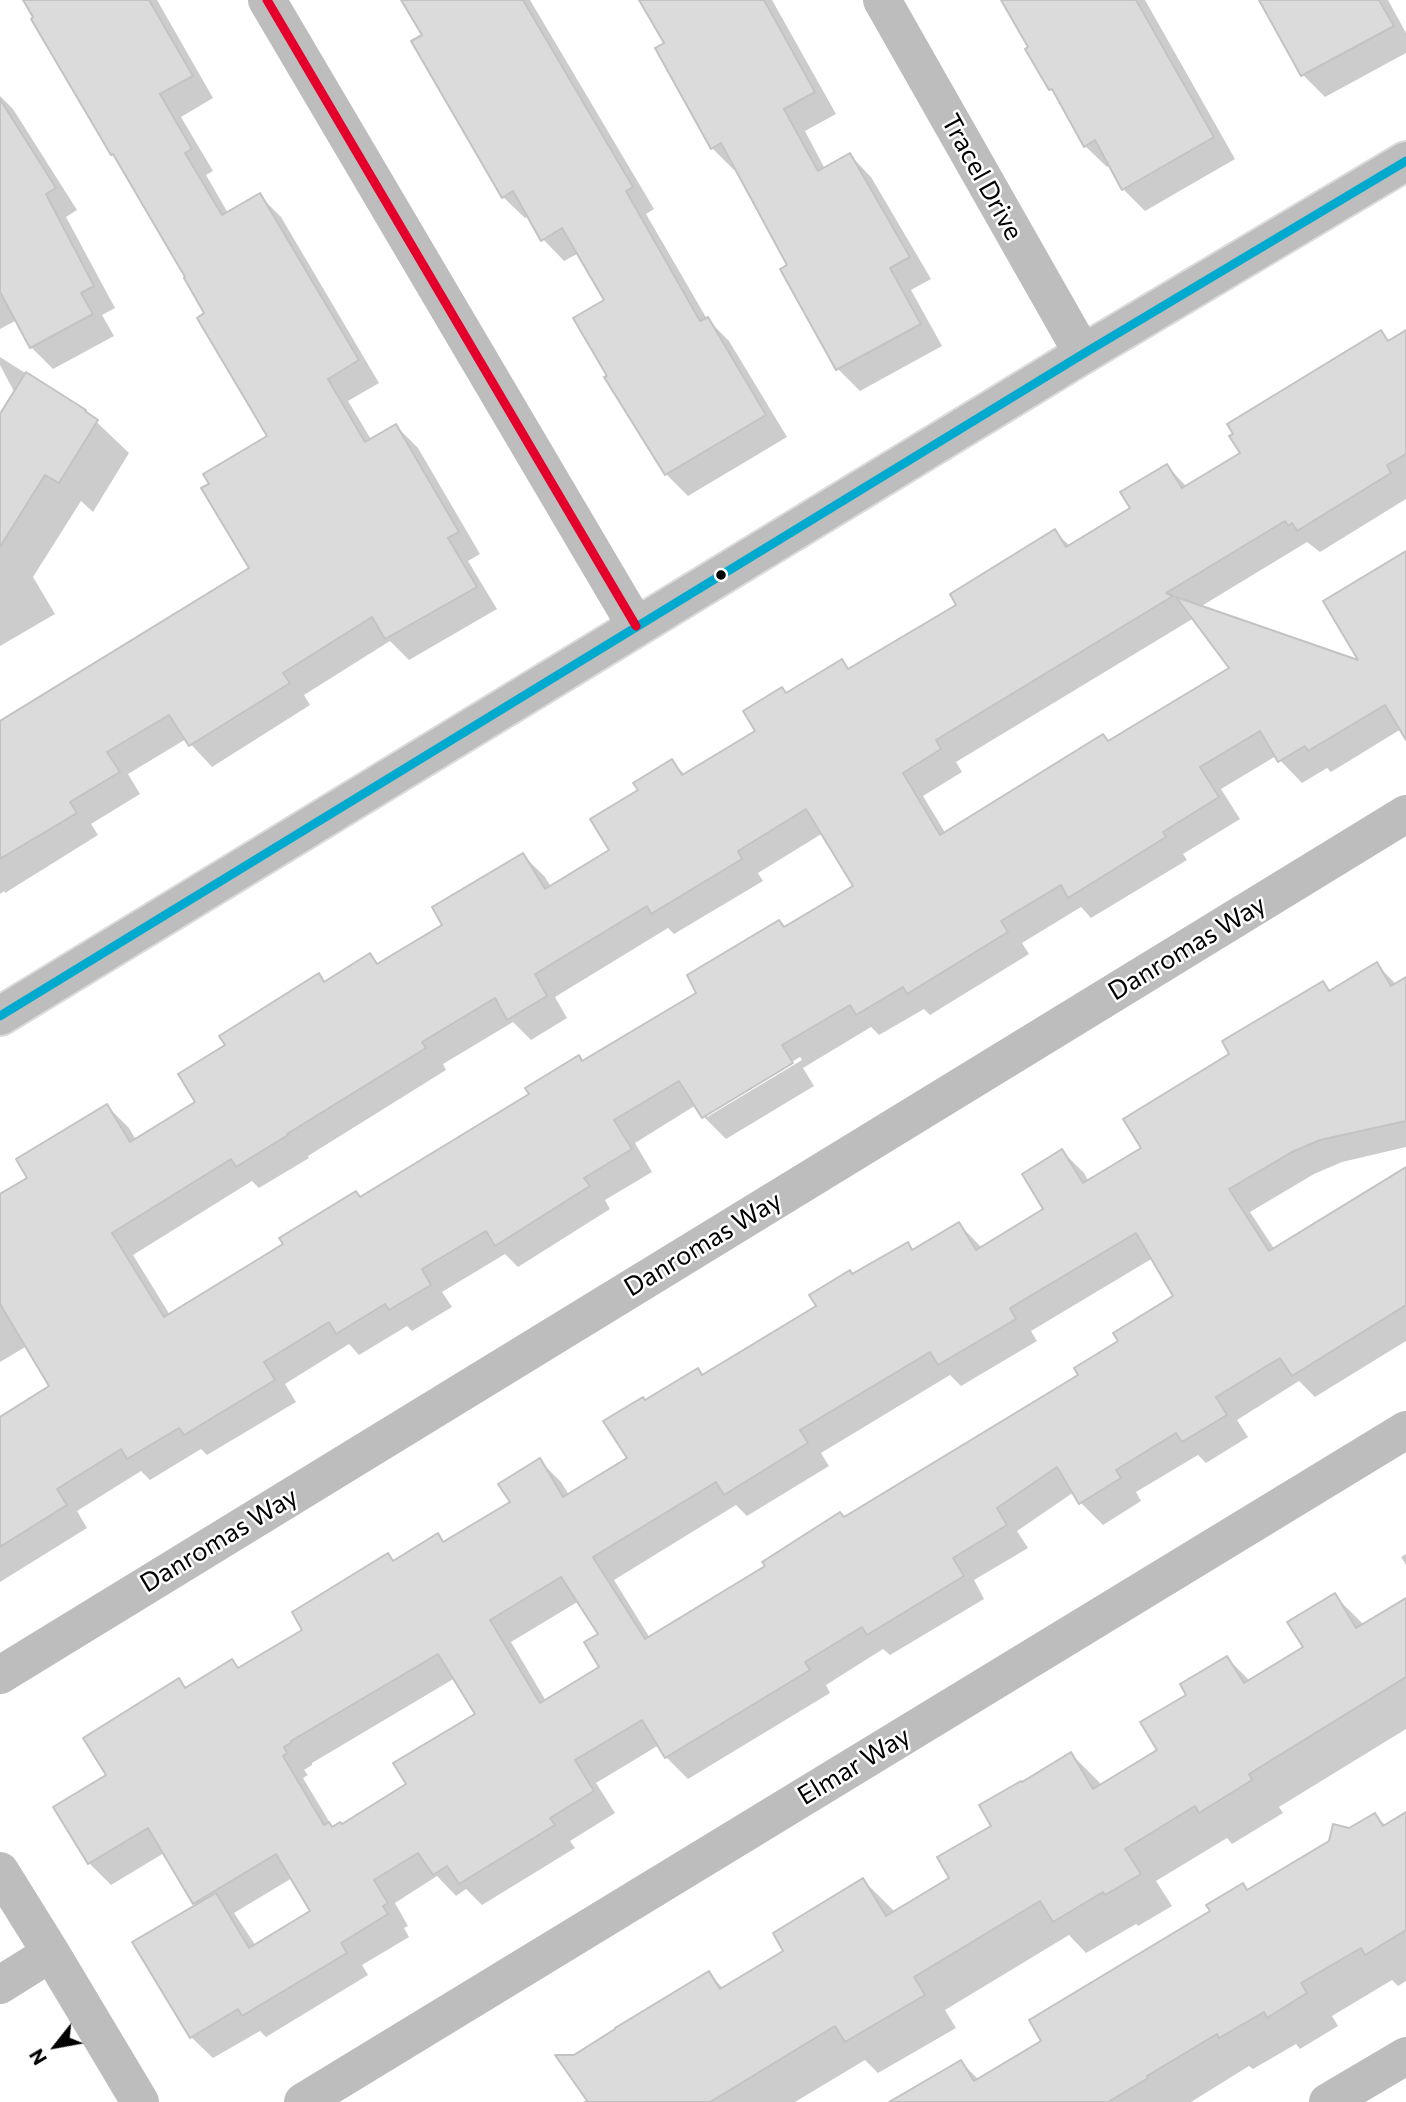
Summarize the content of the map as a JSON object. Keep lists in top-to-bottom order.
{
  "streets": {
    "street": ["Tracel Drive", "Danromas Way", "Elmar Way"]
  },
  "north": "bottom left"
}
